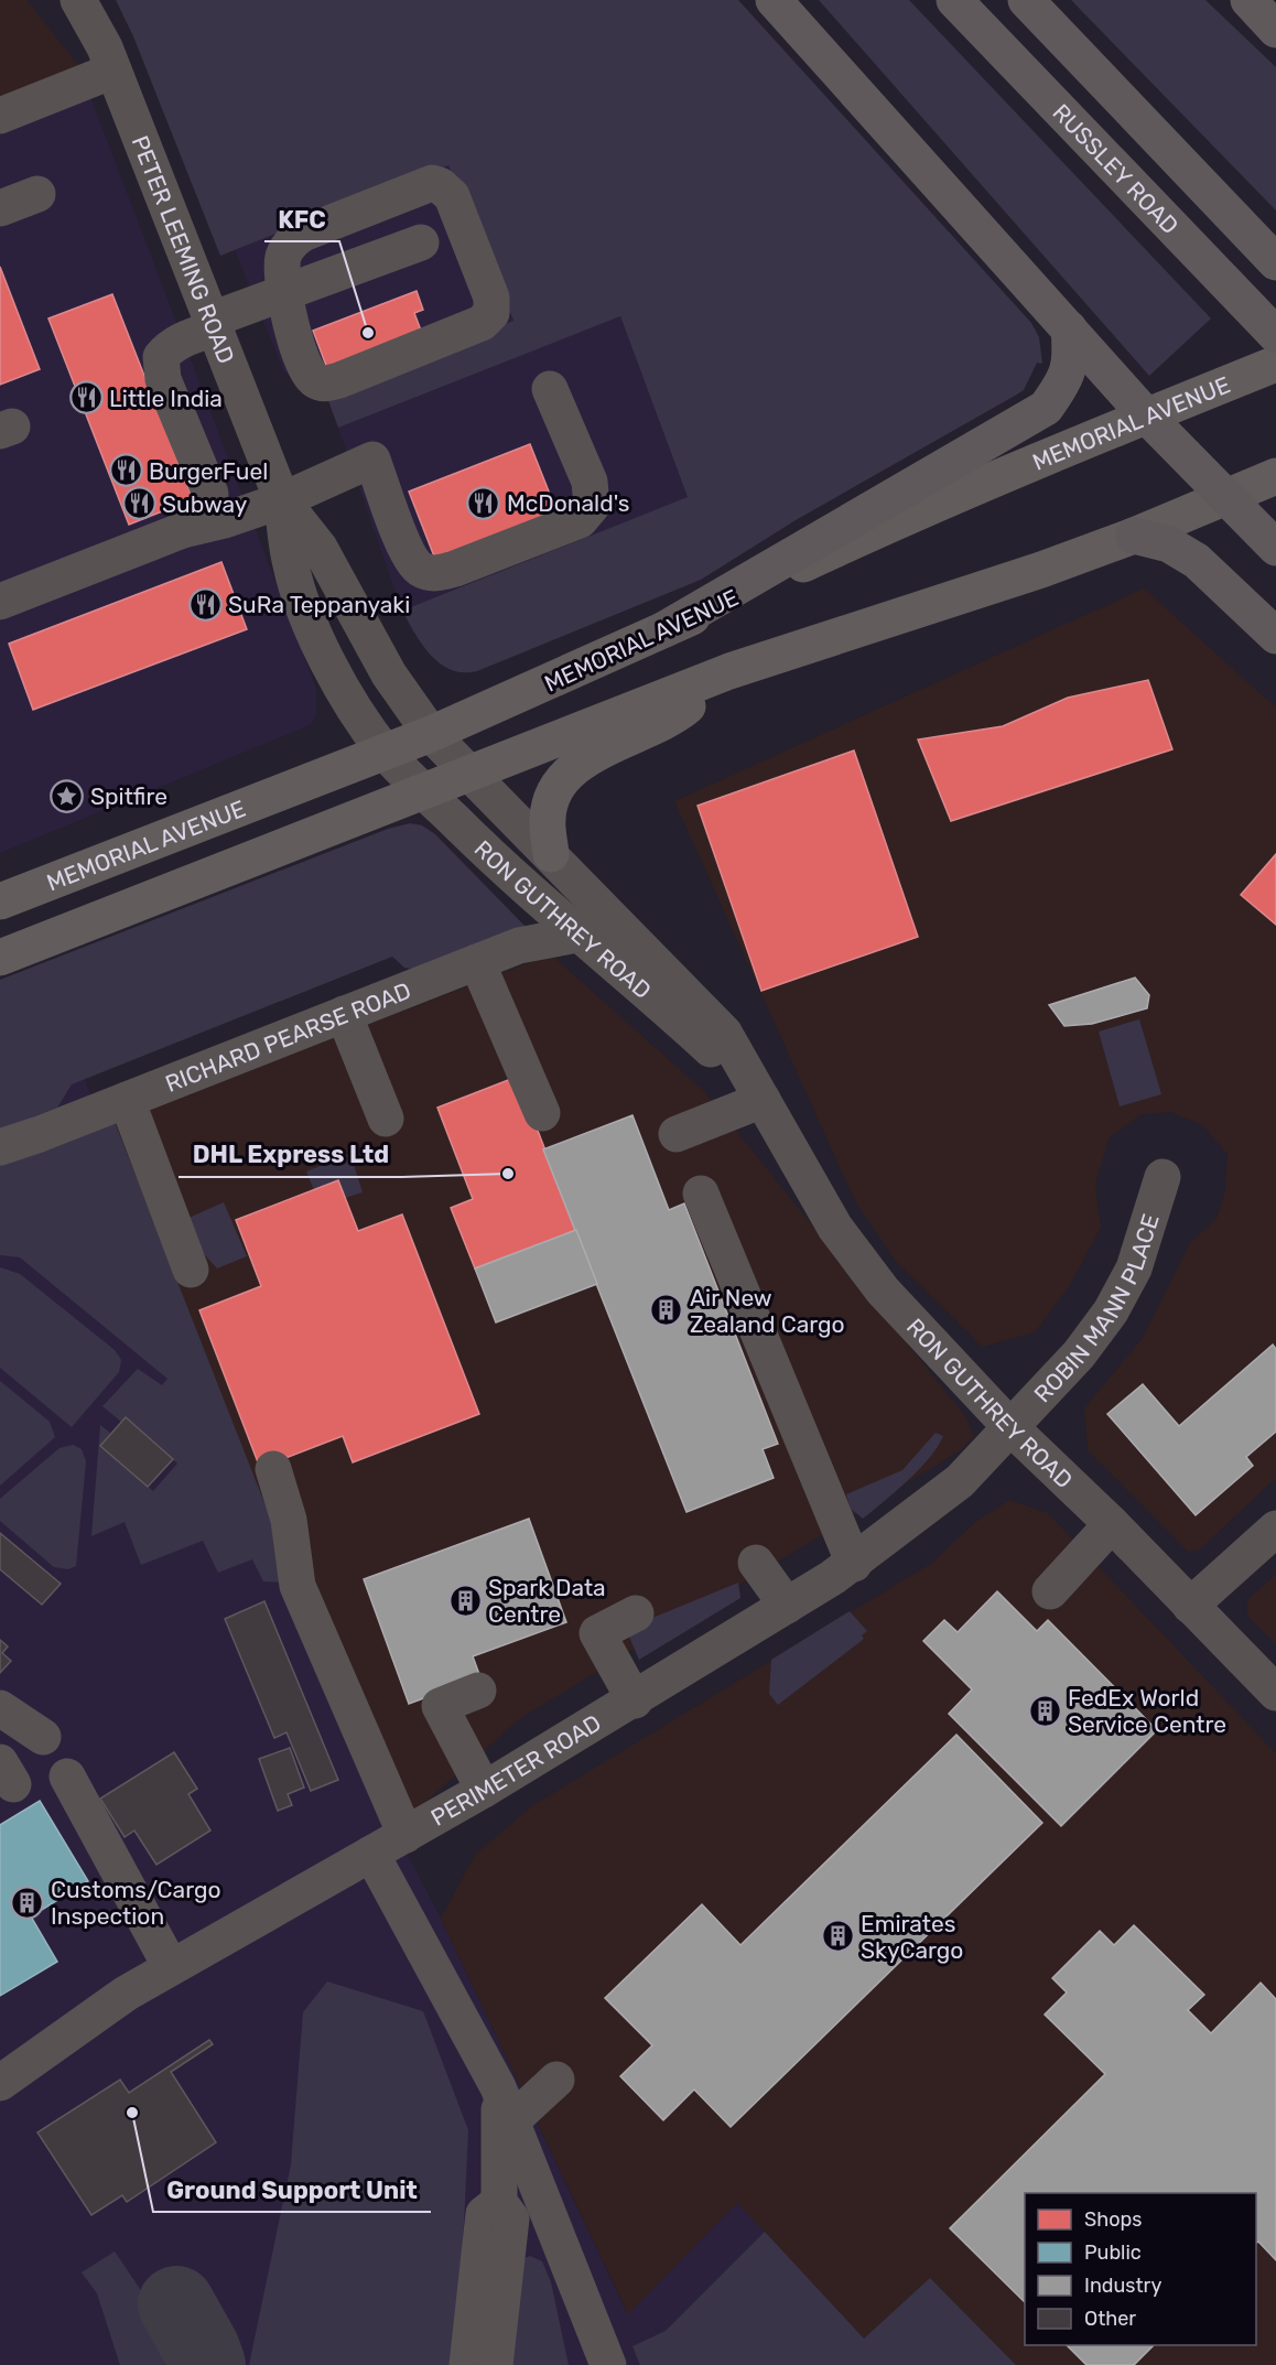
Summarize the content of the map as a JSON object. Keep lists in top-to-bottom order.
{
  "streets": {
    "highway": ["RUSSLEY ROAD"],
    "main road": ["MEMORIAL AVENUE"],
    "street": [
      "PETER LEEMING ROAD",
      "RON GUTHREY ROAD",
      "RICHARD PEARSE ROAD",
      "ROBIN MANN PLACE",
      "PERIMETER ROAD"
    ]
  },
  "crossings": [
    ["PETER LEEMING ROAD", "MEMORIAL AVENUE"],
    ["PETER LEEMING ROAD", "RON GUTHREY ROAD"],
    ["MEMORIAL AVENUE", "RON GUTHREY ROAD"],
    ["RON GUTHREY ROAD", "RICHARD PEARSE ROAD"],
    ["RON GUTHREY ROAD", "ROBIN MANN PLACE"],
    ["RON GUTHREY ROAD", "PERIMETER ROAD"],
    ["ROBIN MANN PLACE", "PERIMETER ROAD"]
  ],
  "places": {
    "other": ["KFC", "DHL Express Ltd", "Ground Support Unit"],
    "restaurant": [
      "Little India",
      "BurgerFuel",
      "McDonald's",
      "Subway",
      "SuRa Teppanyaki"
    ],
    "place": ["Spitfire"],
    "building": [
      "Air New Zealand Cargo",
      "Spark Data Centre",
      "FedEx World Service Centre",
      "Customs/Cargo Inspection",
      "Emirates SkyCargo"
    ]
  },
  "legend": [
    "Shops",
    "Public",
    "Industry",
    "Other"
  ]
}
